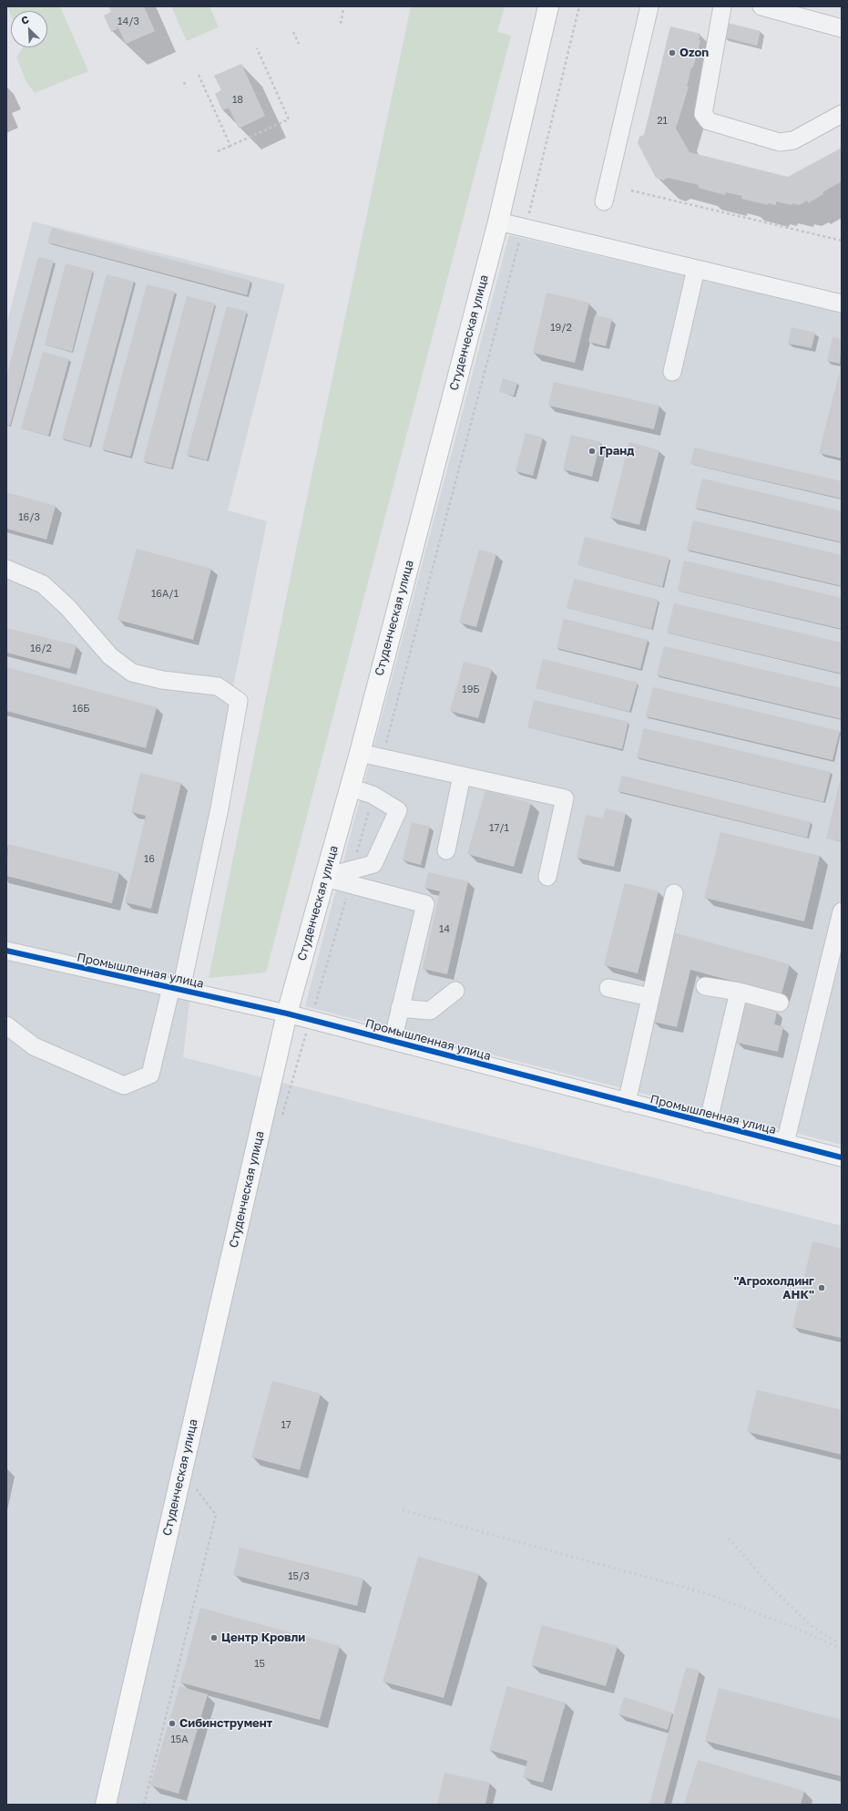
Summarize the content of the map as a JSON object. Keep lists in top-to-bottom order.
{
  "streets": {
    "main road": ["Студенческая улица"],
    "street": ["Промышленная улица"]
  },
  "crossings": [
    ["Студенческая улица", "Промышленная улица"]
  ],
  "places": [
    "Ozon",
    "Гранд",
    "\"Агрохолдинг АНК\"",
    "Центр Кровли",
    "Сибинструмент"
  ],
  "house_numbers": [
    "14/3",
    "18",
    "21",
    "19/2",
    "16/3",
    "16А/1",
    "16/2",
    "19Б",
    "16Б",
    "17/1",
    "16",
    "14",
    "17",
    "15/3",
    "15",
    "15А"
  ],
  "north": "top left"
}
